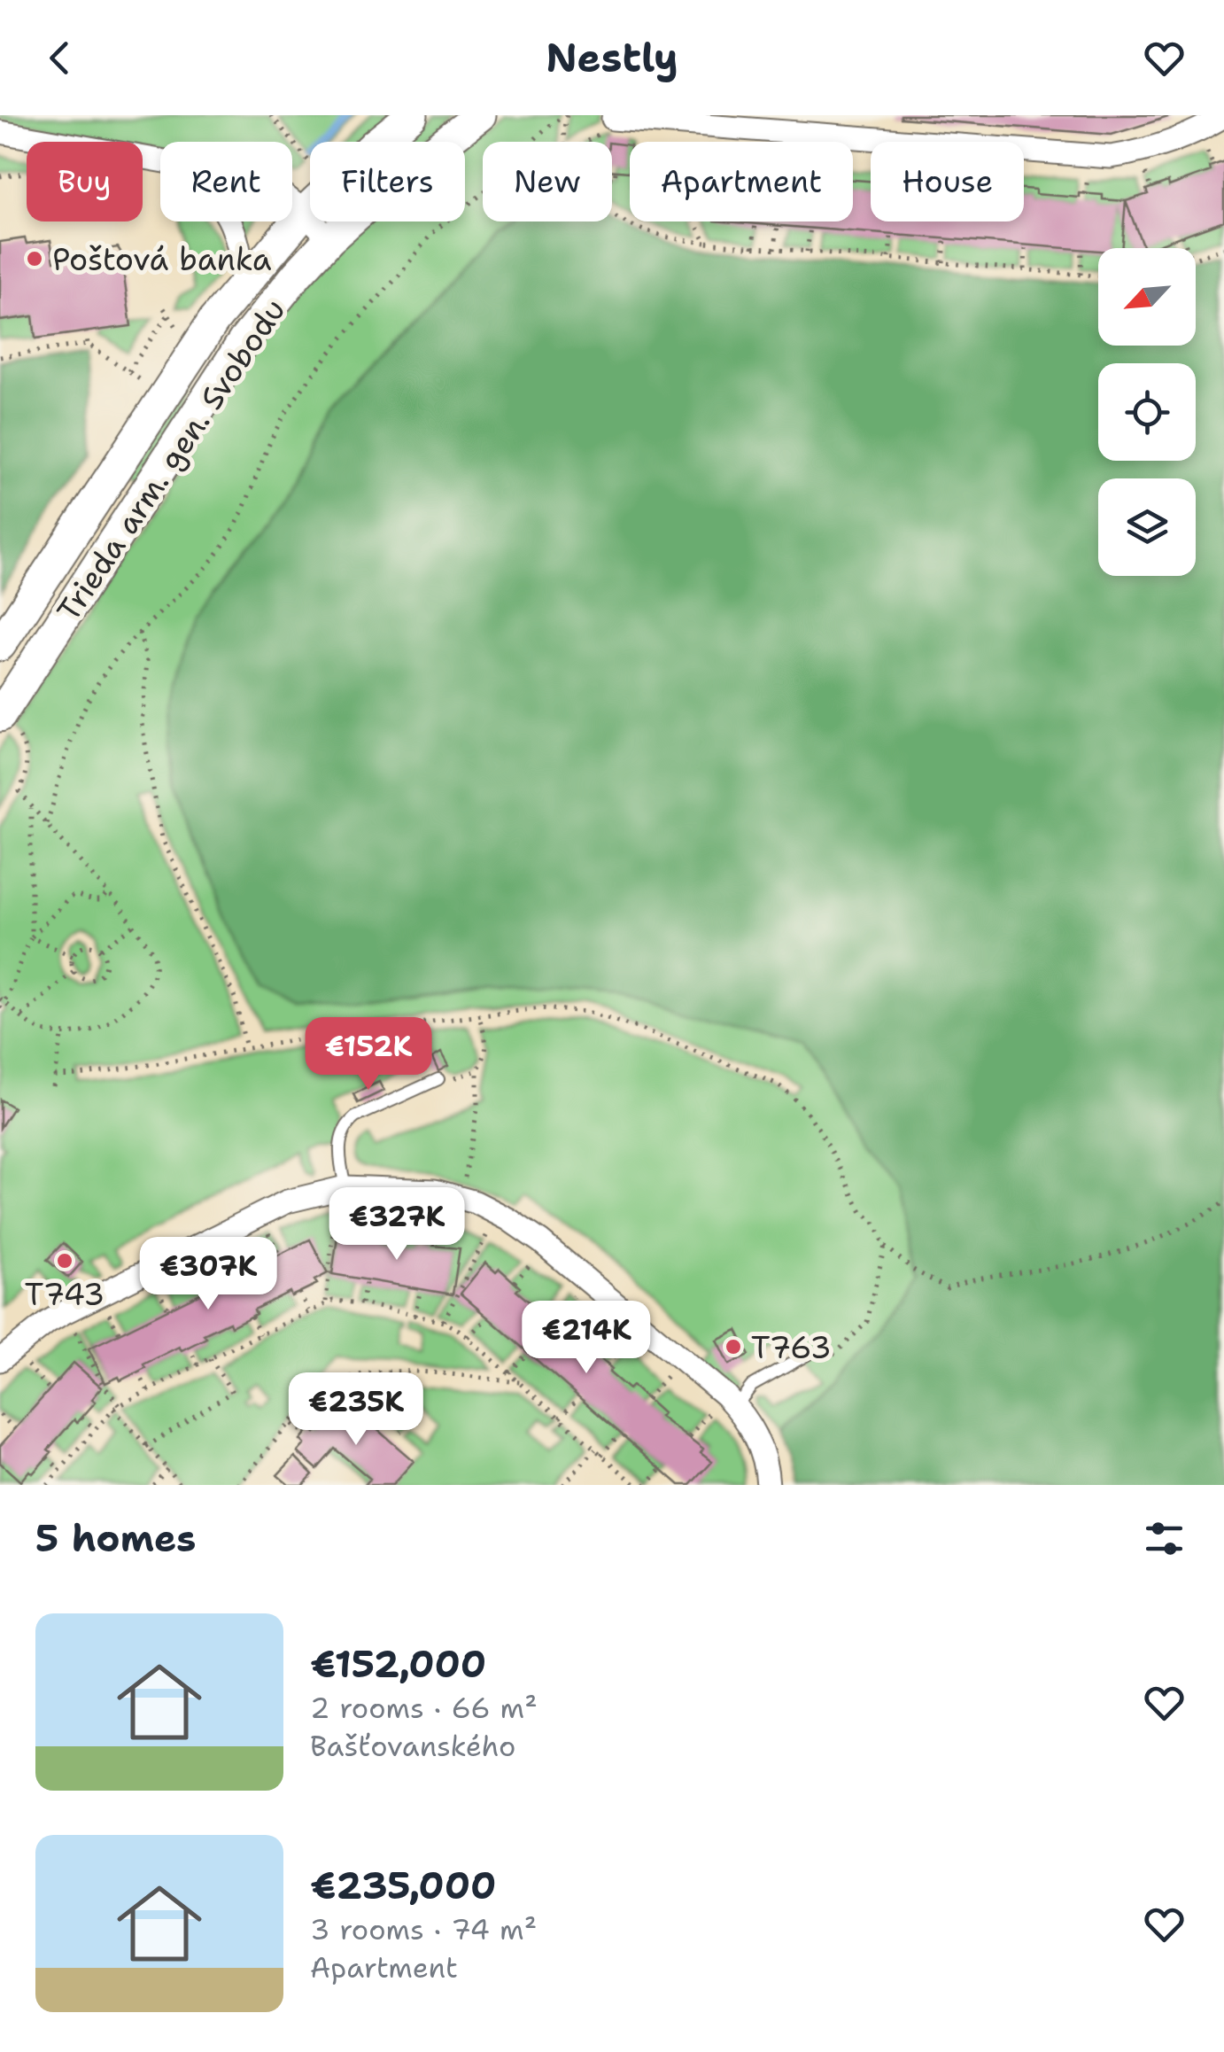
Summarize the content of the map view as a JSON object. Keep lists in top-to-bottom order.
{
  "streets": {
    "street": ["Trieda arm. gen. Svobodu"]
  },
  "places": ["Poštová banka", "T743", "T763"],
  "north": "bottom left",
  "page": {
    "header": "Nestly",
    "chip": [
      "Buy",
      "Rent",
      "Filters",
      "New",
      "Apartment",
      "House"
    ],
    "price": [
      "€152K",
      "€327K",
      "€307K",
      "€214K",
      "€235K"
    ],
    "heading": "5 homes",
    "list": [
      {
        "name": "€152,000",
        "note": "2 rooms · 66 m² · Bašťovanského"
      },
      {
        "name": "€235,000",
        "note": "3 rooms · 74 m² · Apartment"
      }
    ]
  }
}
